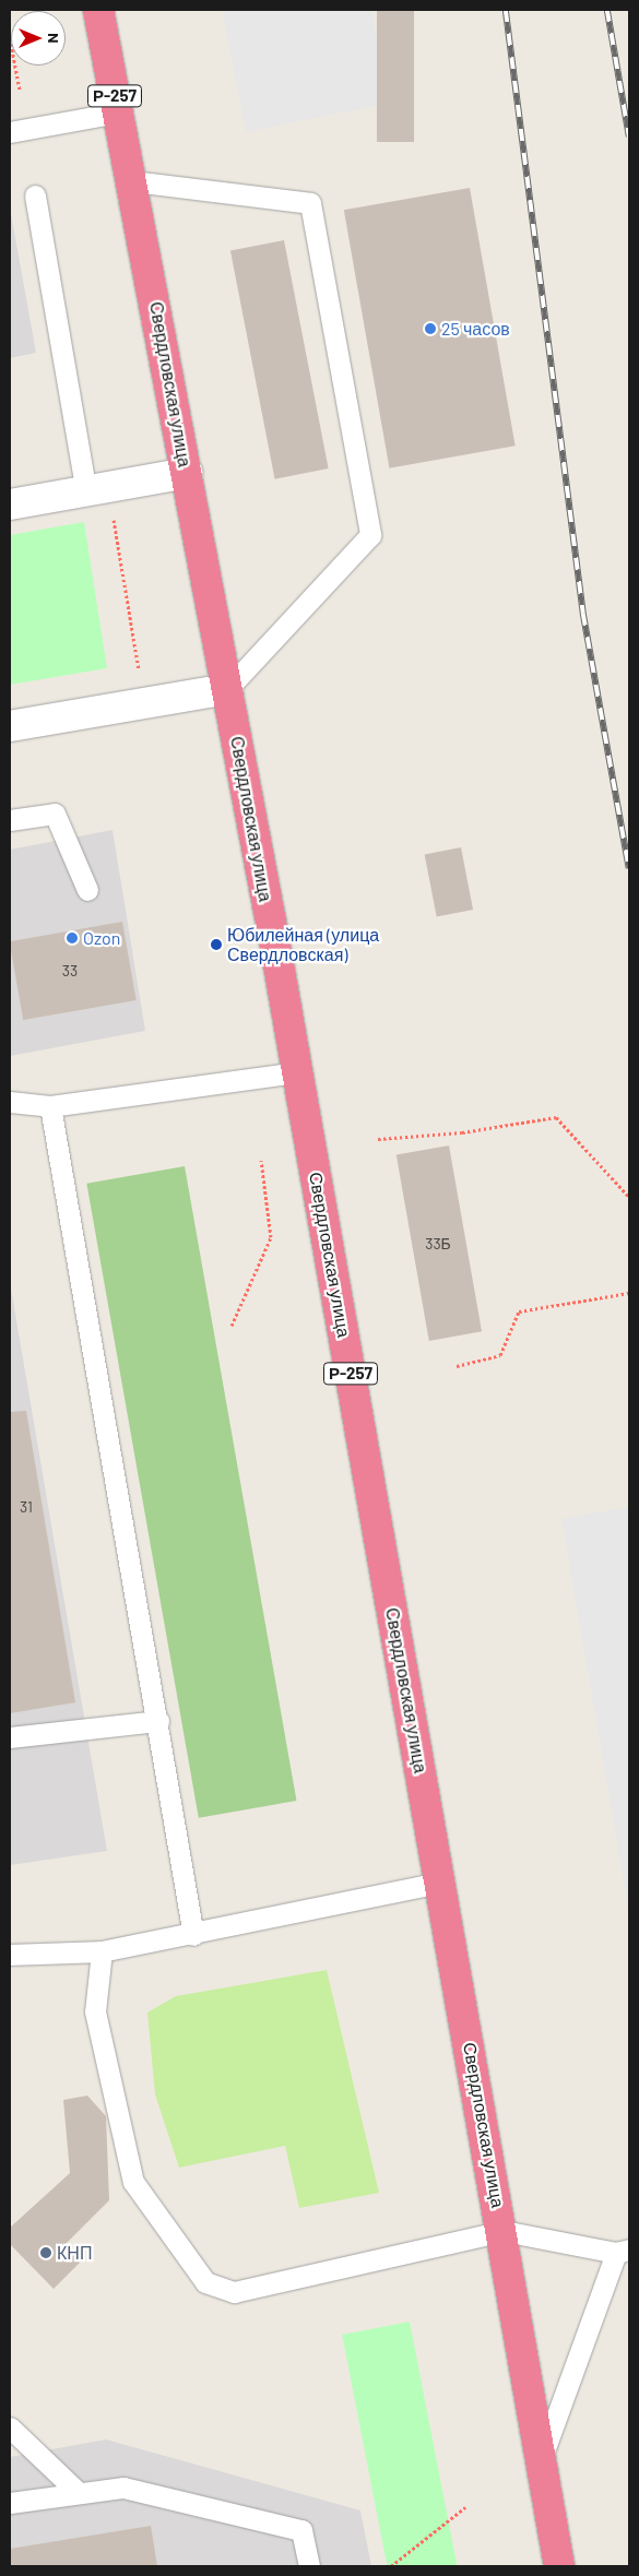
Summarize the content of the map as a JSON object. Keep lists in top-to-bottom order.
{
  "streets": {
    "highway": ["Р-257", "Свердловская улица"]
  },
  "places": [
    "25 часов",
    "Ozon",
    "Юбилейная (улица Свердловская)",
    "КНП"
  ],
  "house_numbers": ["33", "33Б", "31"],
  "north": "right"
}
